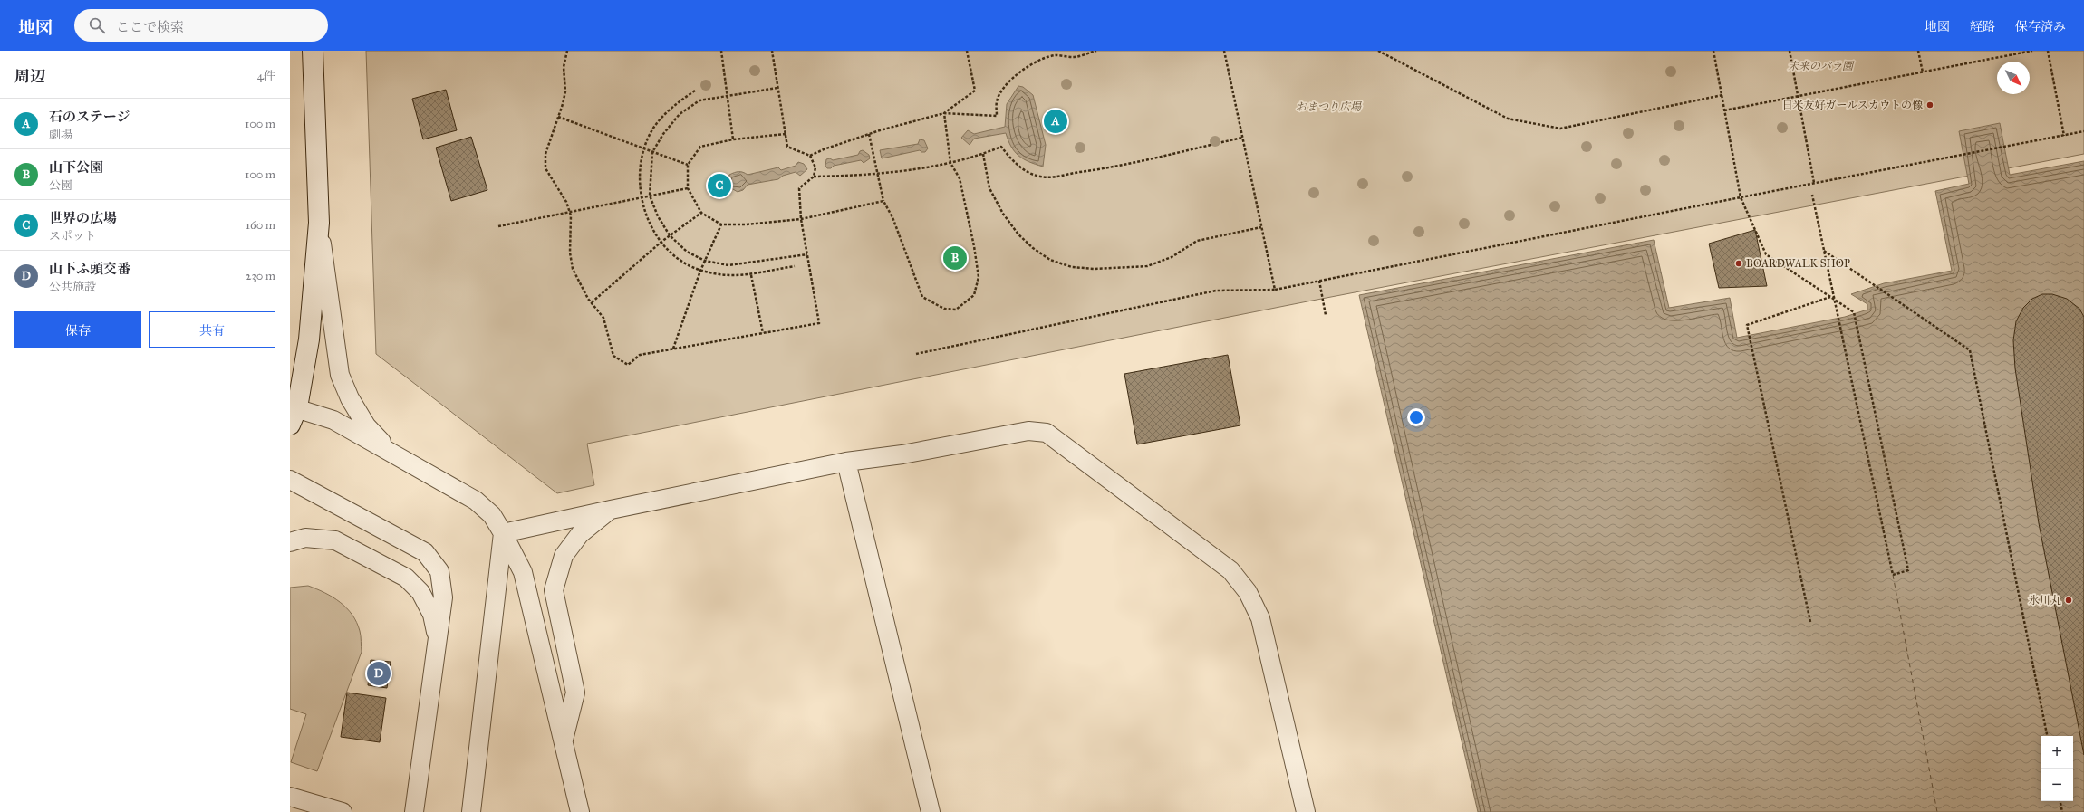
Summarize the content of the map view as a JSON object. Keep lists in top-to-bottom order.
{
  "parks": ["未来のバラ園", "おまつり広場"],
  "places": ["日米友好ガールスカウトの像", "BOARDWALK SHOP", "氷川丸"],
  "north": "bottom right",
  "page": {
    "header": "地図",
    "search": "ここで検索",
    "nav": ["地図", "経路", "保存済み"],
    "heading": ["周辺", "4件"],
    "list": [
      {
        "mark": "A",
        "name": "石のステージ",
        "note": "劇場",
        "value": "100 m"
      },
      {
        "mark": "B",
        "name": "山下公園",
        "note": "公園",
        "value": "100 m"
      },
      {
        "mark": "C",
        "name": "世界の広場",
        "note": "スポット",
        "value": "160 m"
      },
      {
        "mark": "D",
        "name": "山下ふ頭交番",
        "note": "公共施設",
        "value": "230 m"
      }
    ],
    "pins": [
      "A",
      "C",
      "B",
      "D"
    ],
    "buttons": ["保存", "共有"],
    "map_buttons": ["+", "−"]
  }
}
